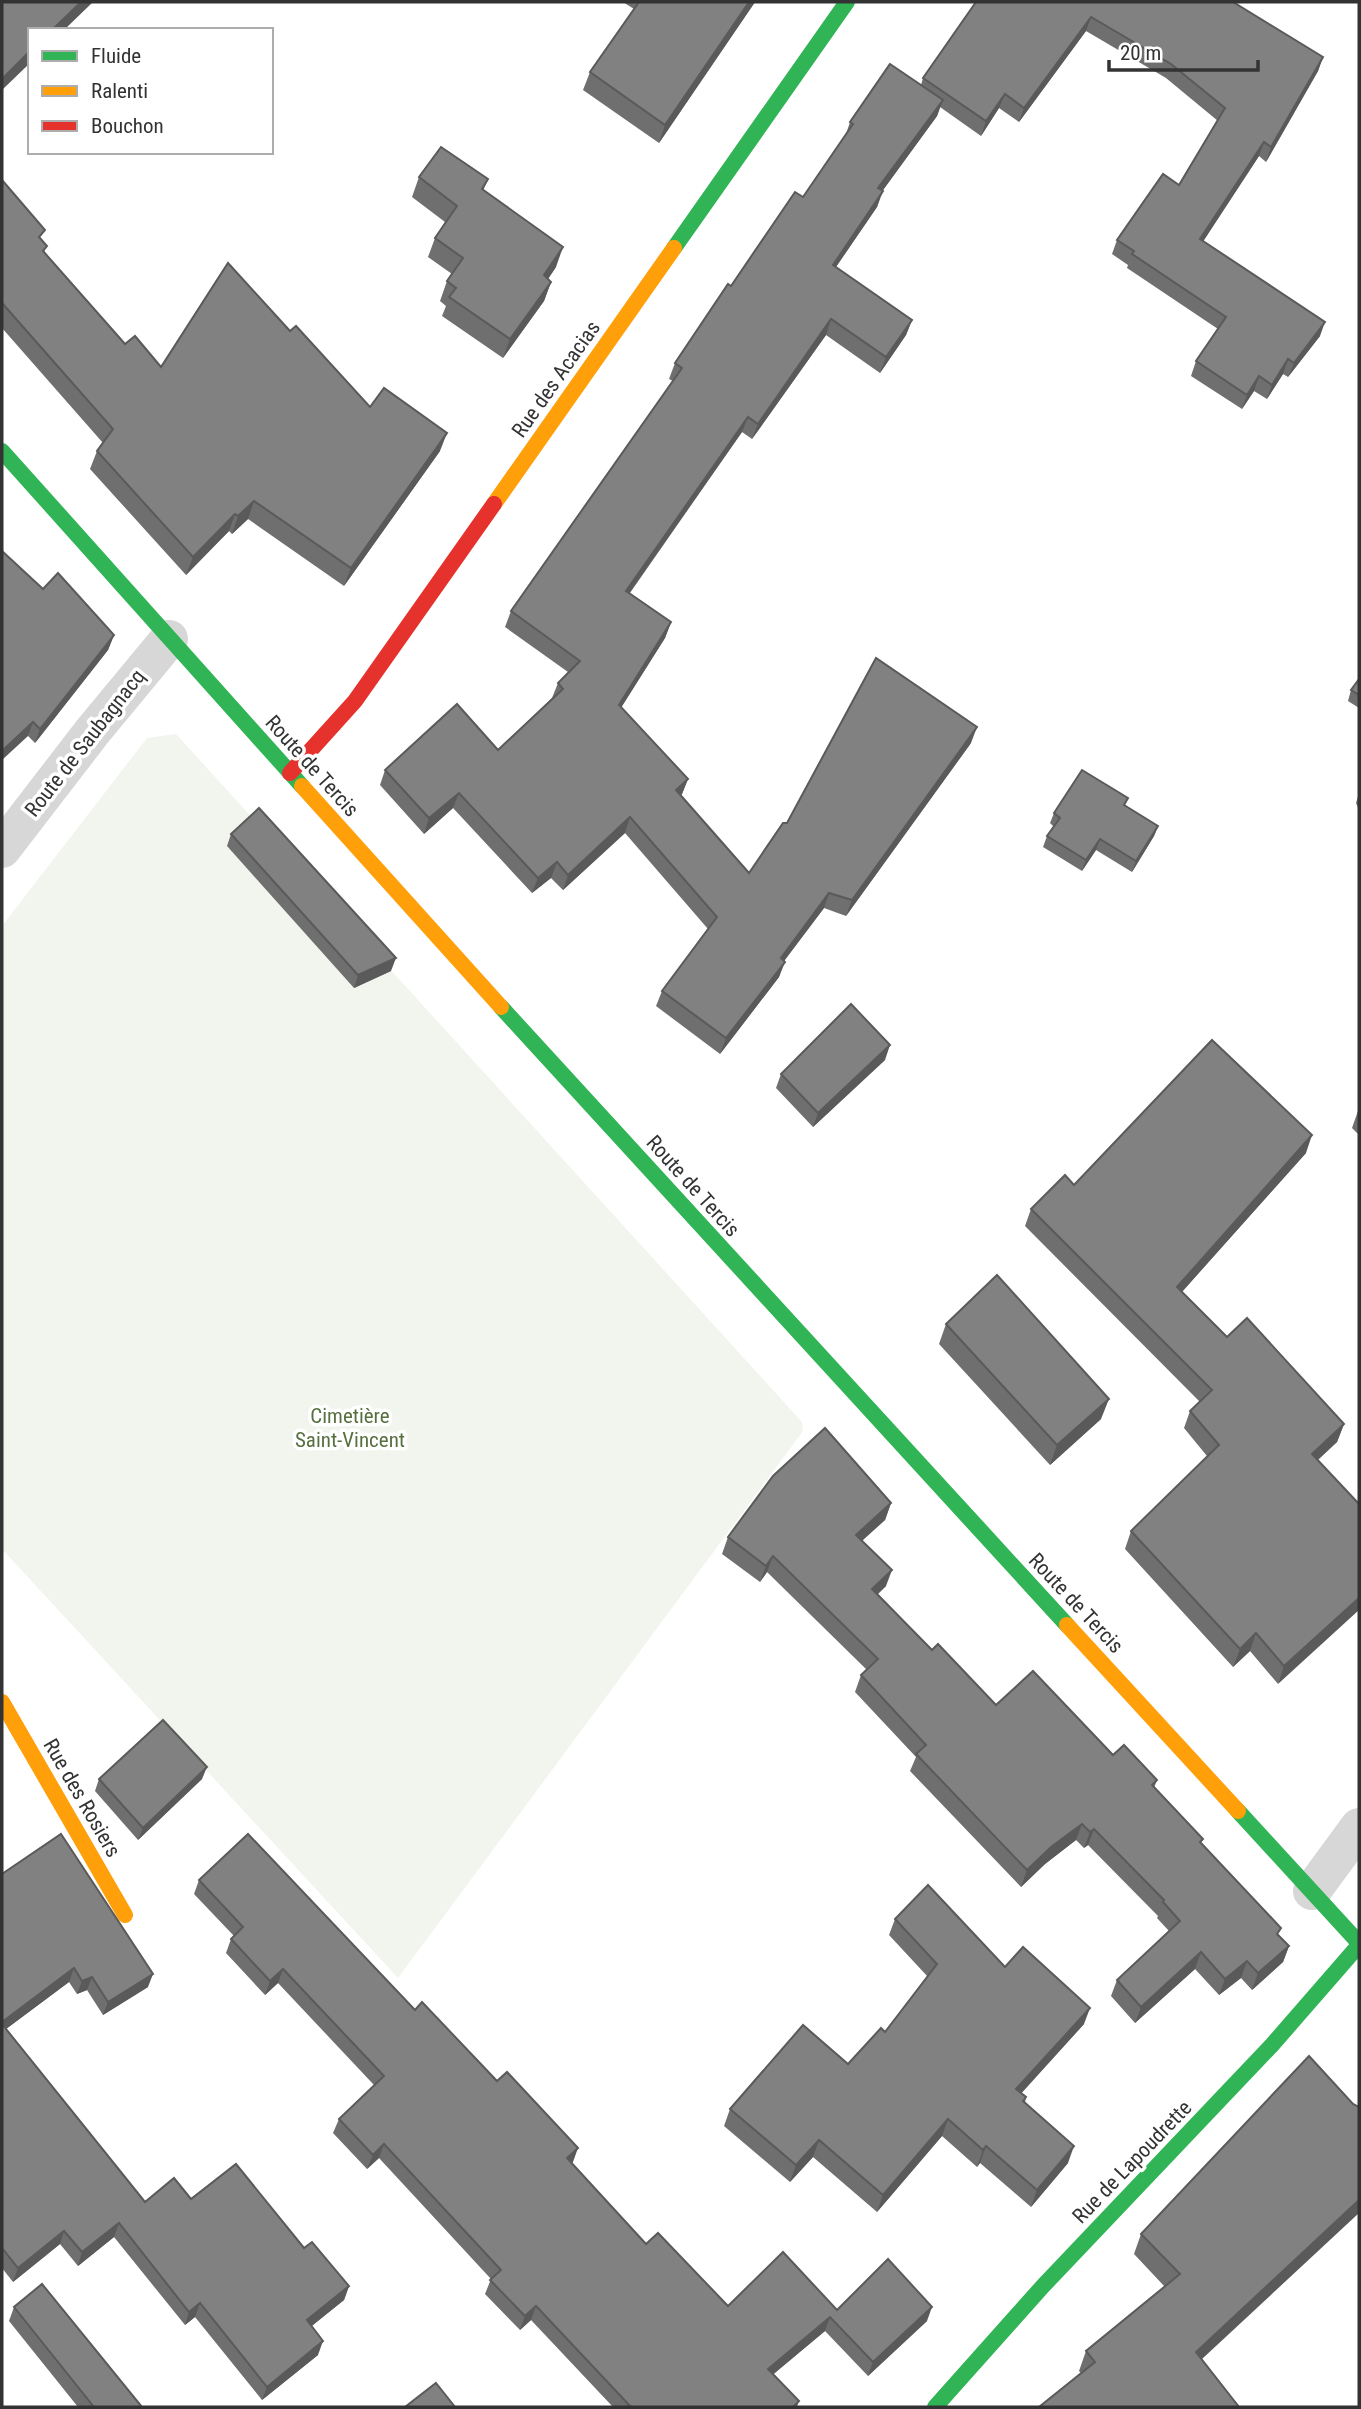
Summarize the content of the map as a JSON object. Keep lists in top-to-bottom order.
{
  "streets": {
    "main road": [
      "Rue des Acacias",
      "Route de Tercis",
      "Rue des Rosiers",
      "Rue de Lapoudrette"
    ],
    "street": ["Route de Saubagnacq"]
  },
  "crossings": [
    ["Rue des Acacias", "Route de Tercis"],
    ["Route de Saubagnacq", "Route de Tercis"],
    ["Route de Tercis", "Rue de Lapoudrette"]
  ],
  "parks": ["Cimetière Saint-Vincent"],
  "legend": ["Fluide", "Ralenti", "Bouchon"],
  "scale_bar": "20 m"
}
